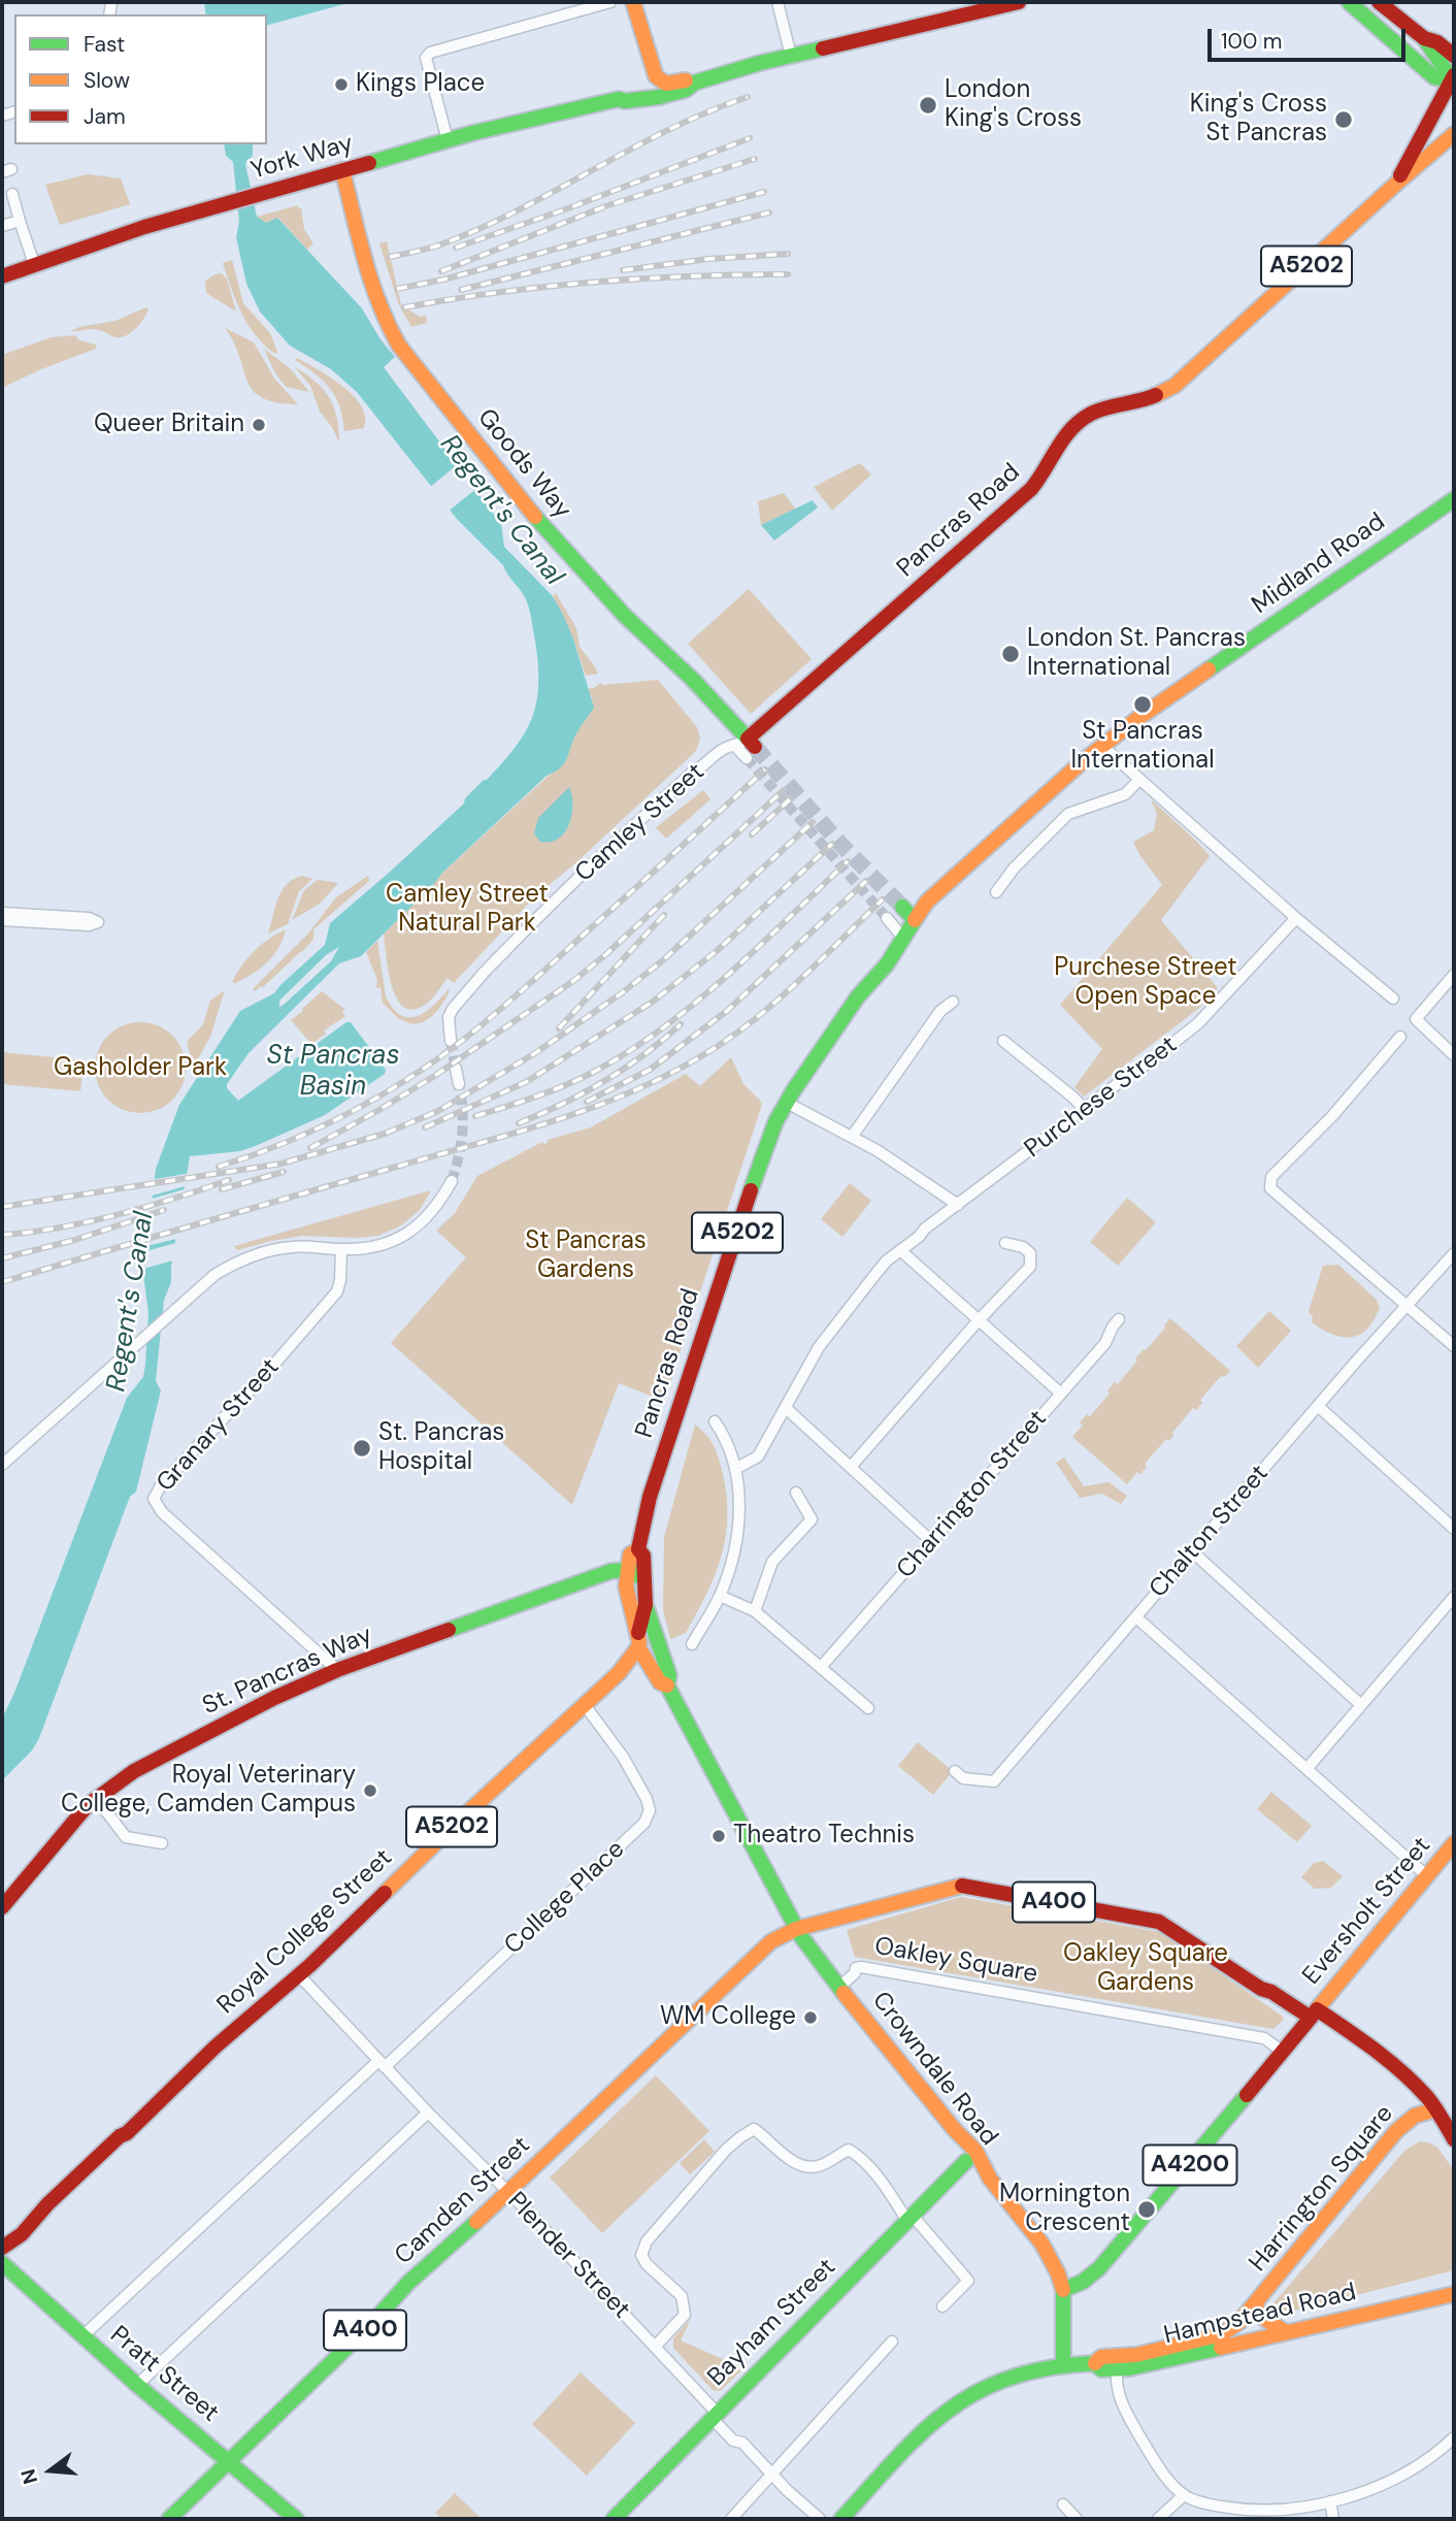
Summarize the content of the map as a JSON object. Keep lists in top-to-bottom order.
{
  "streets": {
    "main road": [
      "York Way",
      "A5202",
      "Goods Way",
      "Pancras Road",
      "Midland Road",
      "St. Pancras Way",
      "A400",
      "Eversholt Street",
      "Royal College Street",
      "Oakley Square",
      "Crowndale Road",
      "A4200",
      "Harrington Square",
      "Camden Street",
      "Hampstead Road",
      "Bayham Street",
      "Pratt Street"
    ],
    "street": [
      "Camley Street",
      "Purchese Street",
      "Granary Street",
      "Charrington Street",
      "Chalton Street",
      "College Place",
      "Plender Street"
    ]
  },
  "crossings": [
    ["York Way", "Goods Way"],
    ["A5202", "Pancras Road"],
    ["A5202", "St. Pancras Way"],
    ["A5202", "Crowndale Road"],
    ["Goods Way", "Pancras Road"],
    ["Goods Way", "Camley Street"],
    ["Pancras Road", "Midland Road"],
    ["Pancras Road", "Camley Street"],
    ["Pancras Road", "Crowndale Road"],
    ["Granary Street", "St. Pancras Way"],
    ["St. Pancras Way", "Crowndale Road"],
    ["College Place", "Royal College Street"],
    ["College Place", "Plender Street"],
    ["College Place", "Pratt Street"],
    ["A400", "Eversholt Street"],
    ["A400", "Oakley Square"],
    ["A400", "A4200"],
    ["A400", "Harrington Square"],
    ["Eversholt Street", "Oakley Square"],
    ["Eversholt Street", "A4200"],
    ["Royal College Street", "Crowndale Road"],
    ["Royal College Street", "Plender Street"],
    ["Oakley Square", "Crowndale Road"],
    ["Oakley Square", "A4200"],
    ["Oakley Square", "Camden Street"],
    ["Crowndale Road", "A4200"],
    ["Crowndale Road", "Camden Street"],
    ["Harrington Square", "Hampstead Road"],
    ["Camden Street", "Plender Street"],
    ["Camden Street", "Pratt Street"],
    ["Plender Street", "Bayham Street"]
  ],
  "water": ["Regent's Canal", "St Pancras Basin"],
  "parks": [
    "Camley Street Natural Park",
    "Purchese Street Open Space",
    "Gasholder Park",
    "St Pancras Gardens",
    "Oakley Square Gardens"
  ],
  "places": [
    "Kings Place",
    "London King's Cross",
    "King's Cross St Pancras",
    "Queer Britain",
    "London St. Pancras International",
    "St Pancras International",
    "St. Pancras Hospital",
    "Royal Veterinary College, Camden Campus",
    "Theatro Technis",
    "WM College",
    "Mornington Crescent"
  ],
  "legend": ["Fast", "Slow", "Jam"],
  "scale_bar": "100 m",
  "north": "left"
}
